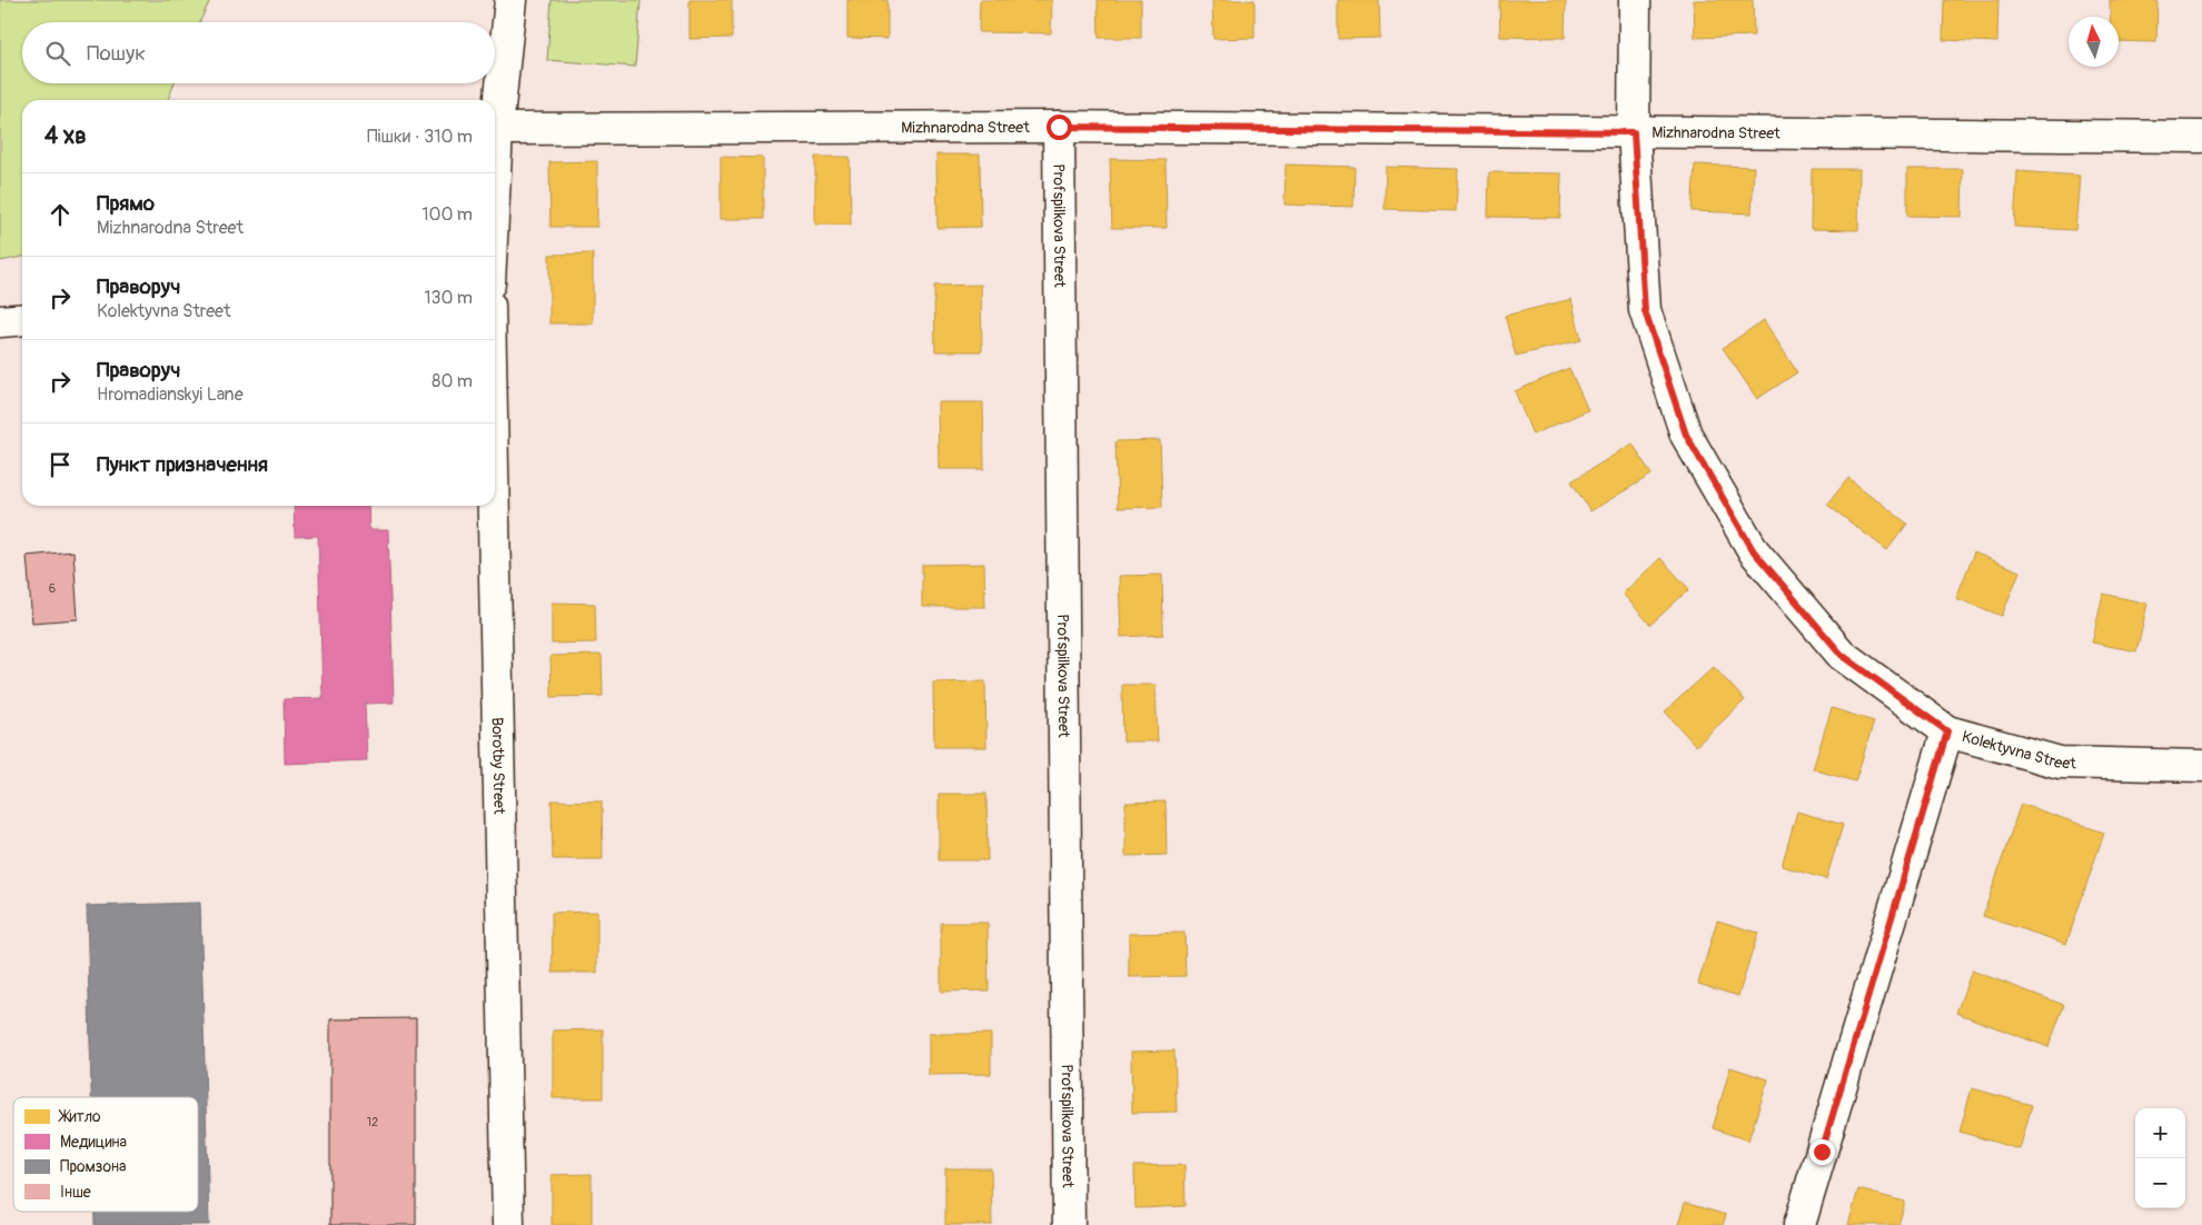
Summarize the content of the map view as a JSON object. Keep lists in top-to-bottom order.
{
  "streets": {
    "street": [
      "Mizhnarodna Street",
      "Profspilkova Street",
      "Kolektyvna Street",
      "Borotby Street"
    ]
  },
  "crossings": [
    ["Mizhnarodna Street", "Profspilkova Street"],
    ["Mizhnarodna Street", "Kolektyvna Street"]
  ],
  "house_numbers": ["6", "12"],
  "legend": [
    "Житло",
    "Медицина",
    "Промзона",
    "Інше"
  ],
  "north": "top",
  "page": {
    "search": "Пошук",
    "heading": ["4 хв", "Пішки · 310 m"],
    "list": [
      ["Прямо", "Mizhnarodna Street", "100 m"],
      ["Праворуч", "Kolektyvna Street", "130 m"],
      ["Праворуч", "Hromadianskyi Lane", "80 m"],
      "Пункт призначення"
    ],
    "map_buttons": ["+", "−"]
  }
}
